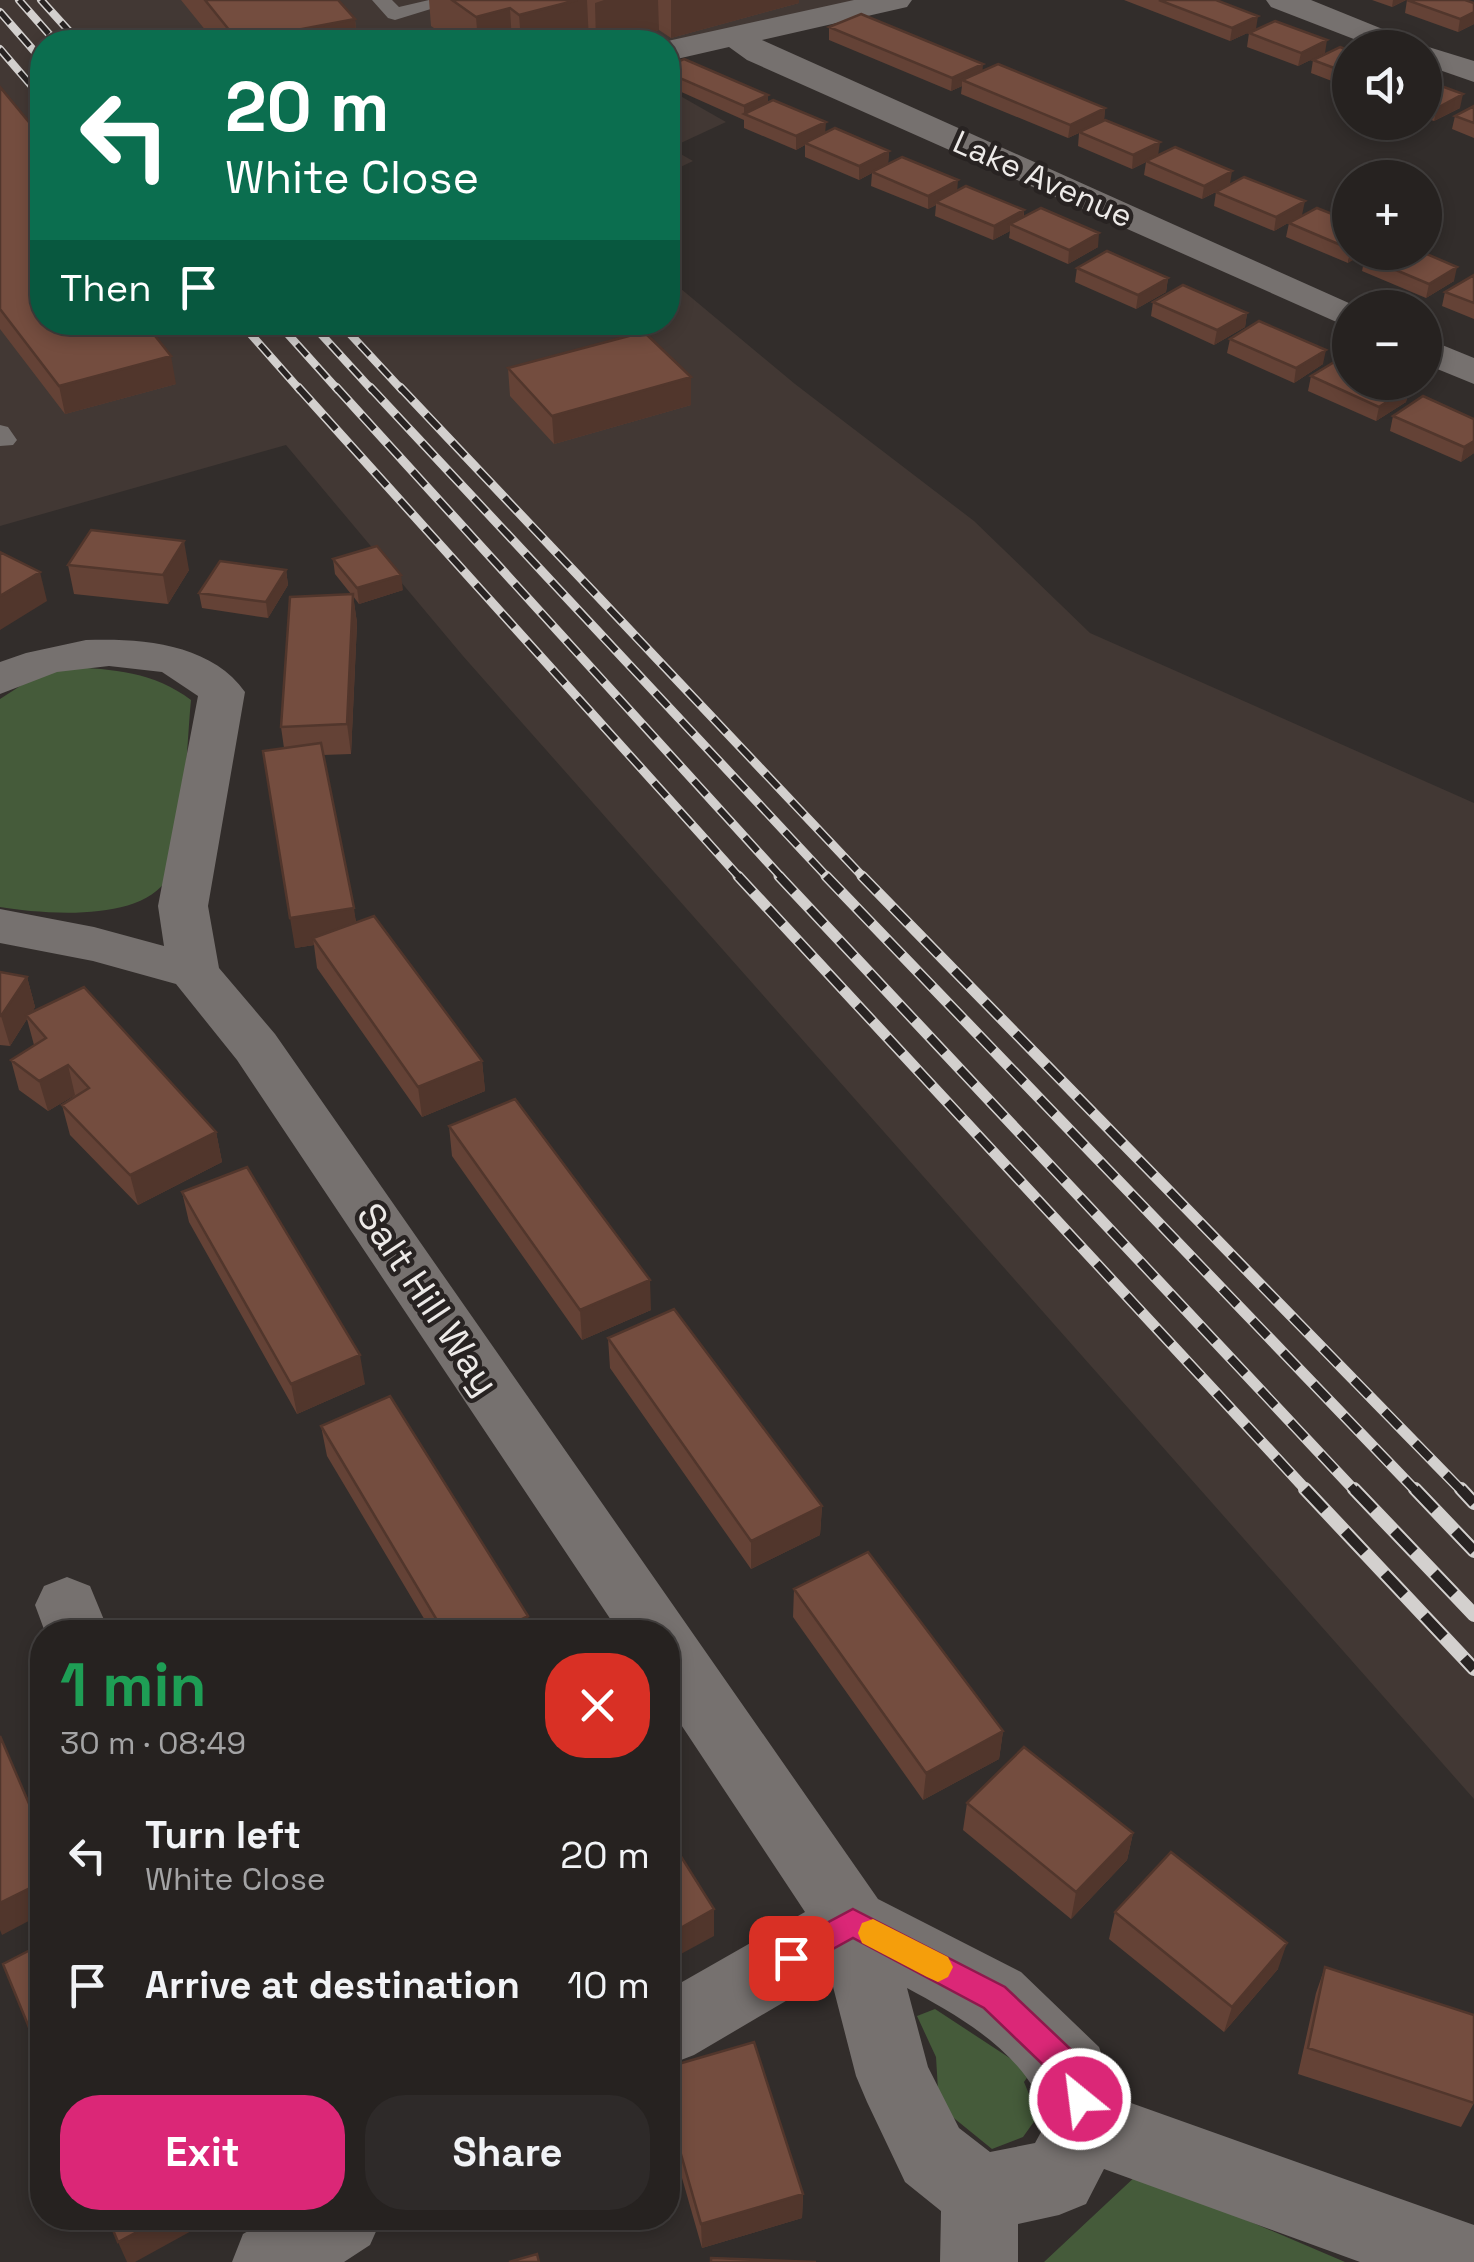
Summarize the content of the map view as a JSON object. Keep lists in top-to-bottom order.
{
  "streets": {
    "street": ["Lake Avenue", "Salt Hill Way"]
  },
  "page": {
    "map_buttons": ["+", "−"],
    "turn": ["20 m", "White Close"],
    "then": "Then",
    "heading": ["1 min", "30 m · 08:49"],
    "list": [
      {
        "name": "Turn left",
        "note": "White Close",
        "value": "20 m"
      },
      {
        "name": "Arrive at destination",
        "value": "10 m"
      }
    ],
    "buttons": ["Exit", "Share"]
  }
}
